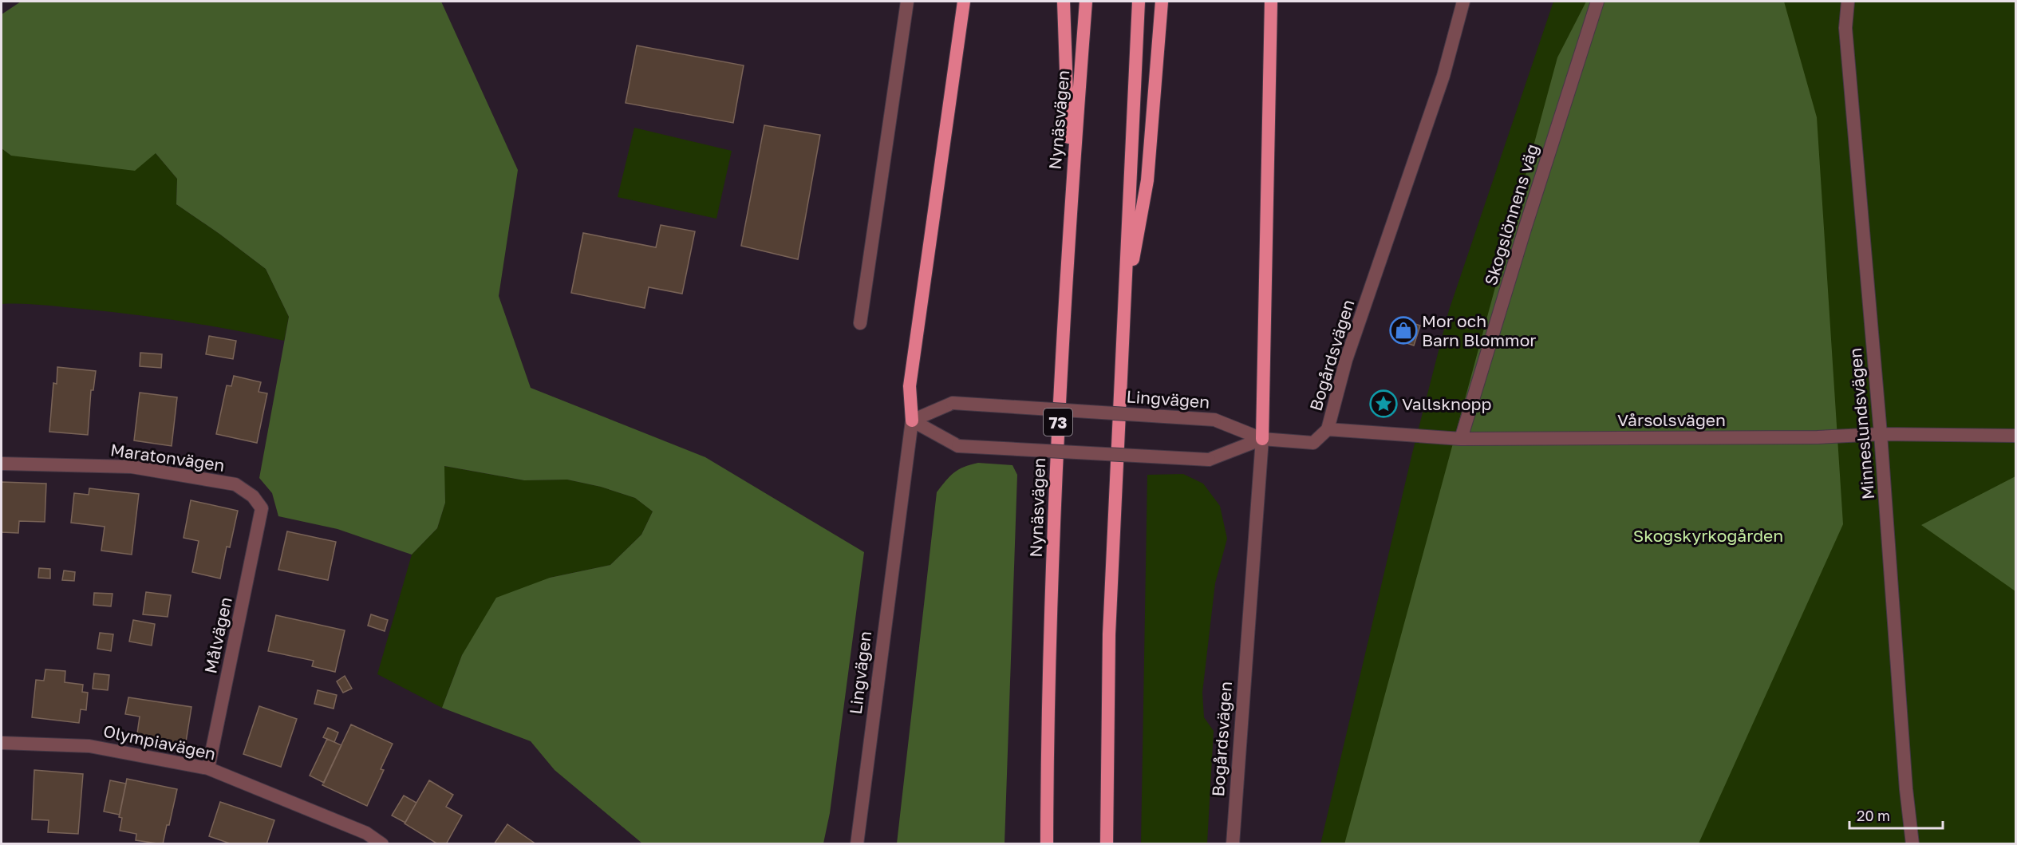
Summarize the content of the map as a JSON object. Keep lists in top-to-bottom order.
{
  "streets": {
    "highway": ["Nynäsvägen", "73"],
    "street": [
      "Skogslönnens väg",
      "Bogårdsvägen",
      "Lingvägen",
      "Vårsolsvägen",
      "Minneslundsvägen",
      "Maratonvägen",
      "Målvägen",
      "Olympiavägen"
    ]
  },
  "crossings": [
    ["Skogslönnens väg", "Vårsolsvägen"],
    ["Bogårdsvägen", "Lingvägen"],
    ["Bogårdsvägen", "Vårsolsvägen"],
    ["Vårsolsvägen", "Minneslundsvägen"],
    ["Maratonvägen", "Målvägen"],
    ["Målvägen", "Olympiavägen"]
  ],
  "parks": ["Skogskyrkogården"],
  "places": {
    "shop": ["Mor och Barn Blommor"],
    "place": ["Vallsknopp"]
  },
  "scale_bar": "20 m"
}
